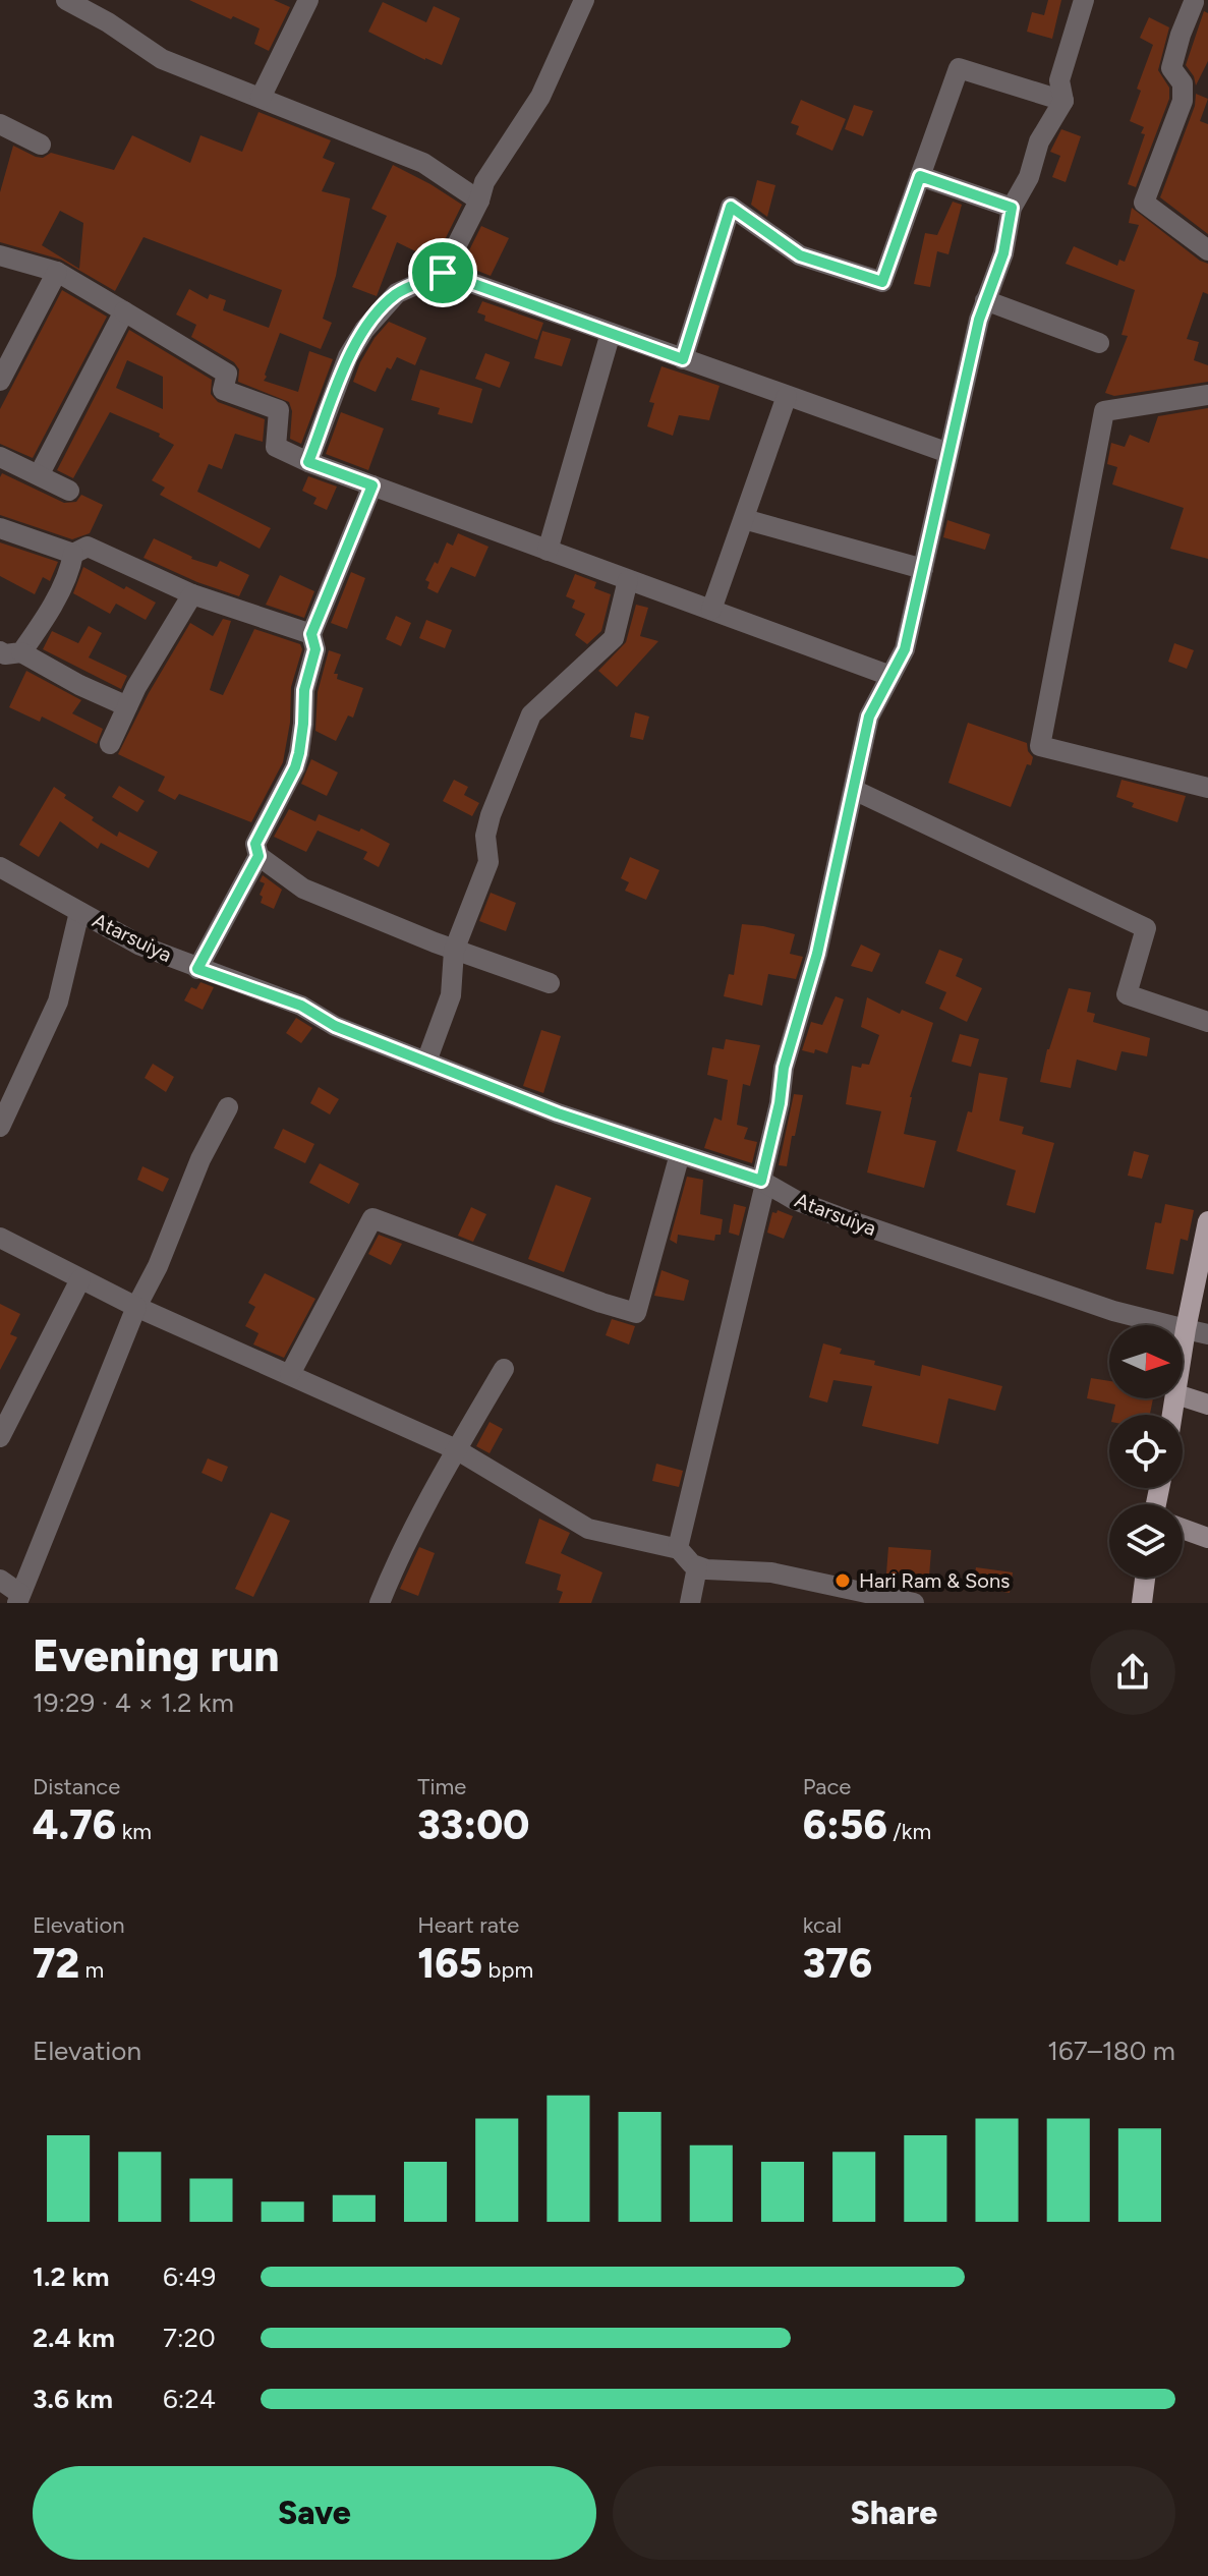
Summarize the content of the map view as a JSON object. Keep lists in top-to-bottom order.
{
  "streets": {
    "street": ["Atarsuiya"]
  },
  "places": ["Hari Ram & Sons"],
  "north": "right",
  "page": {
    "heading": ["Evening run", "19:29 · 4 × 1.2 km"],
    "stats": [
      ["Distance", "4.76 km"],
      ["Time", "33:00"],
      ["Pace", "6:56 /km"],
      ["Elevation", "72 m"],
      ["Heart rate", "165 bpm"],
      ["kcal", "376"]
    ],
    "chart": ["Elevation", "167–180 m"],
    "list": [
      {
        "name": "1.2 km",
        "note": "6:49"
      },
      {
        "name": "2.4 km",
        "note": "7:20"
      },
      {
        "name": "3.6 km",
        "note": "6:24"
      }
    ],
    "buttons": ["Save", "Share"]
  }
}
